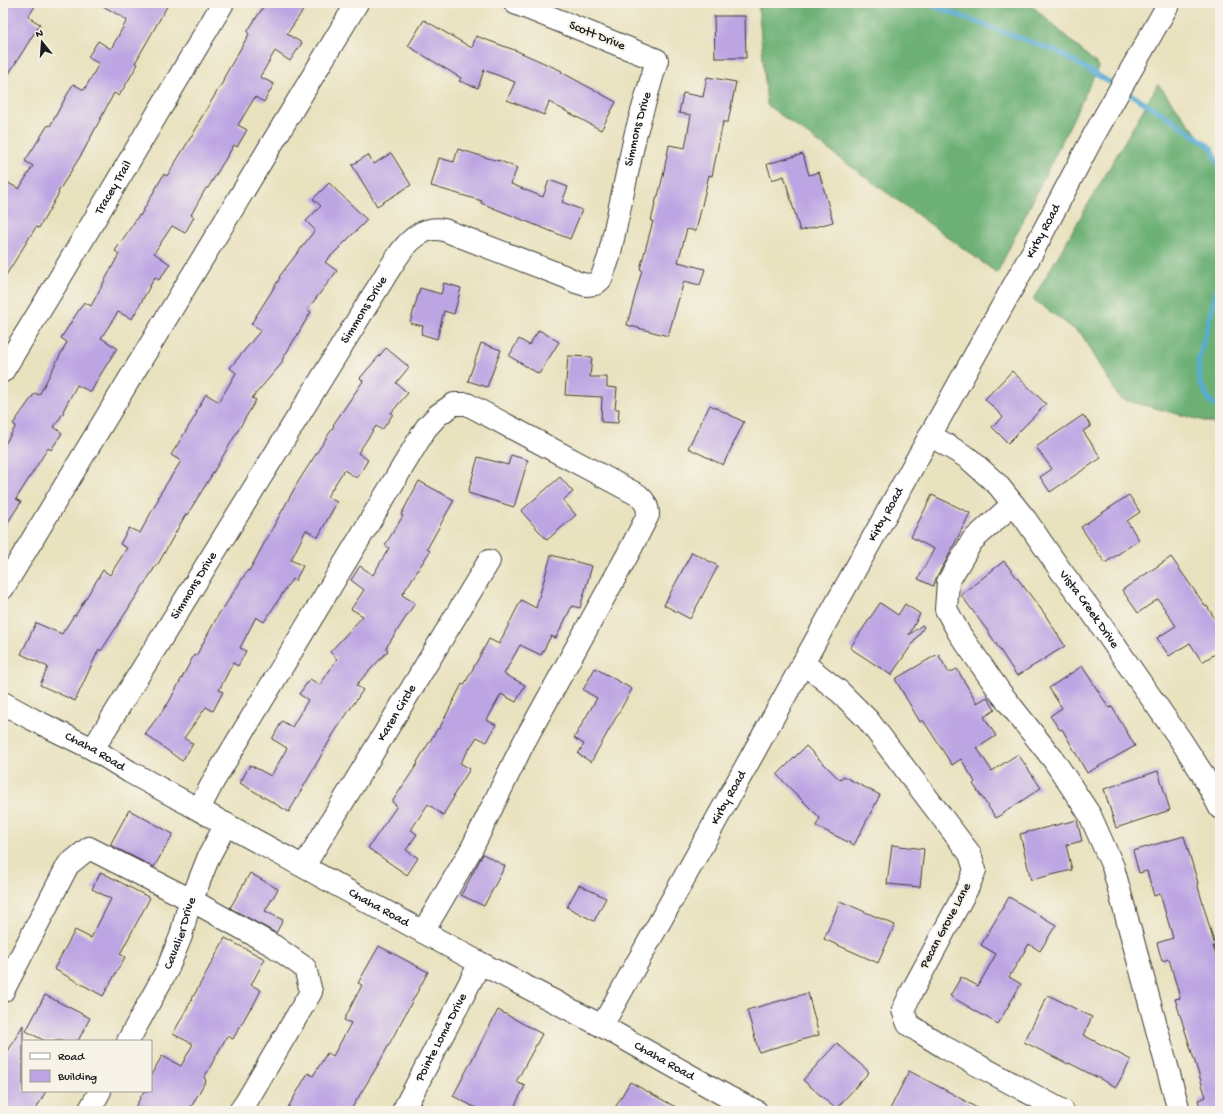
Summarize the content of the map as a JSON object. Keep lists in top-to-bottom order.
{
  "streets": {
    "street": [
      "Scott Drive",
      "Simmons Drive",
      "Tracey Trail",
      "Kirby Road",
      "Vista Creek Drive",
      "Karen Circle",
      "Chaha Road",
      "Pecan Grove Lane",
      "Cavalier Drive",
      "Pointe Loma Drive"
    ]
  },
  "crossings": [
    ["Scott Drive", "Simmons Drive"],
    ["Simmons Drive", "Chaha Road"],
    ["Kirby Road", "Vista Creek Drive"],
    ["Kirby Road", "Chaha Road"],
    ["Kirby Road", "Pecan Grove Lane"],
    ["Karen Circle", "Chaha Road"],
    ["Chaha Road", "Cavalier Drive"],
    ["Chaha Road", "Pointe Loma Drive"]
  ],
  "legend": ["Road", "Building"],
  "north": "top"
}
